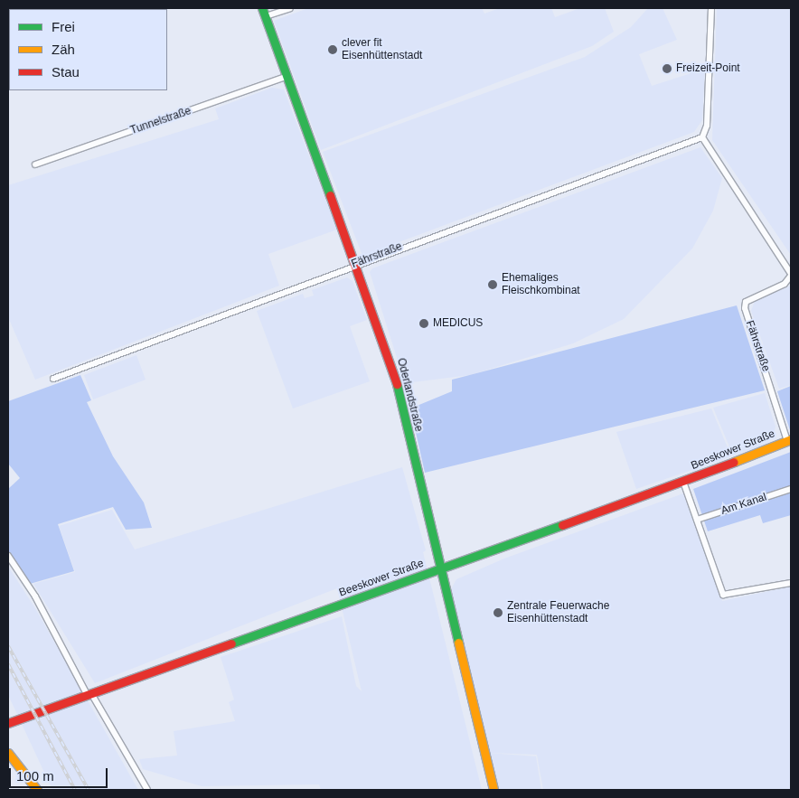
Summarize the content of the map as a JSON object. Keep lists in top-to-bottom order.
{
  "streets": {
    "street": [
      "Tunnelstraße",
      "Fährstraße",
      "Oderlandstraße",
      "Beeskower Straße",
      "Am Kanal"
    ]
  },
  "crossings": [
    ["Tunnelstraße", "Oderlandstraße"],
    ["Fährstraße", "Oderlandstraße"],
    ["Fährstraße", "Beeskower Straße"],
    ["Oderlandstraße", "Beeskower Straße"],
    ["Beeskower Straße", "Am Kanal"]
  ],
  "places": [
    "clever fit Eisenhüttenstadt",
    "Freizeit-Point",
    "Ehemaliges Fleischkombinat",
    "MEDICUS",
    "Zentrale Feuerwache Eisenhüttenstadt"
  ],
  "legend": ["Frei", "Zäh", "Stau"],
  "scale_bar": "100 m"
}
